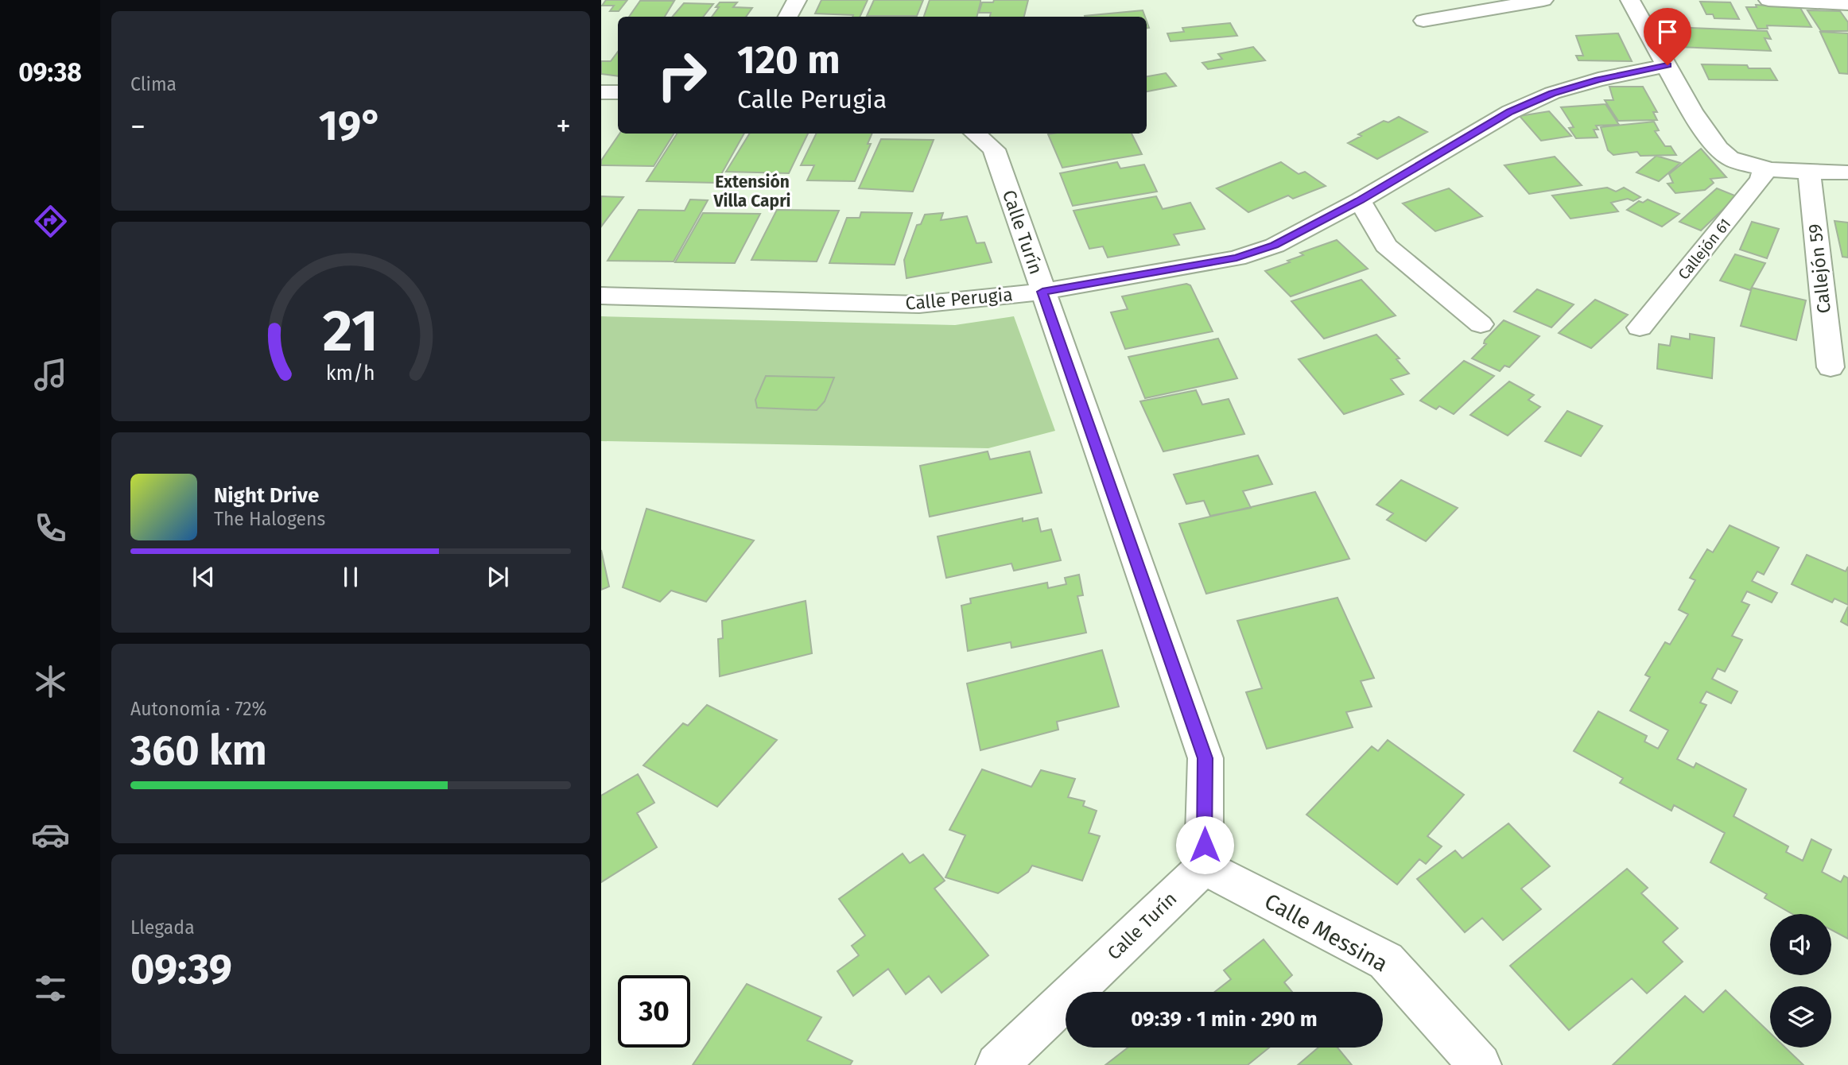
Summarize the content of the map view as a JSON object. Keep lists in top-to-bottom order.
{
  "streets": {
    "street": [
      "Calle Turín",
      "Callejón 61",
      "Callejón 59",
      "Calle Perugia",
      "Calle Messina"
    ]
  },
  "crossings": [
    ["Calle Turín", "Calle Perugia"],
    ["Calle Turín", "Calle Messina"]
  ],
  "districts": ["Extensión Villa Capri"],
  "page": {
    "tabs": "09:38",
    "tile": [
      "Clima",
      ["Autonomía · 72%", "360 km"],
      ["Llegada", "09:39"]
    ],
    "turn": ["120 m", "Calle Perugia"],
    "heat": ["−", "19°", "+"],
    "song": ["Night Drive", "The Halogens"],
    "limit": "30",
    "trip": "09:39 · 1 min · 290 m",
    "gauge": ["21", "km/h"]
  }
}
